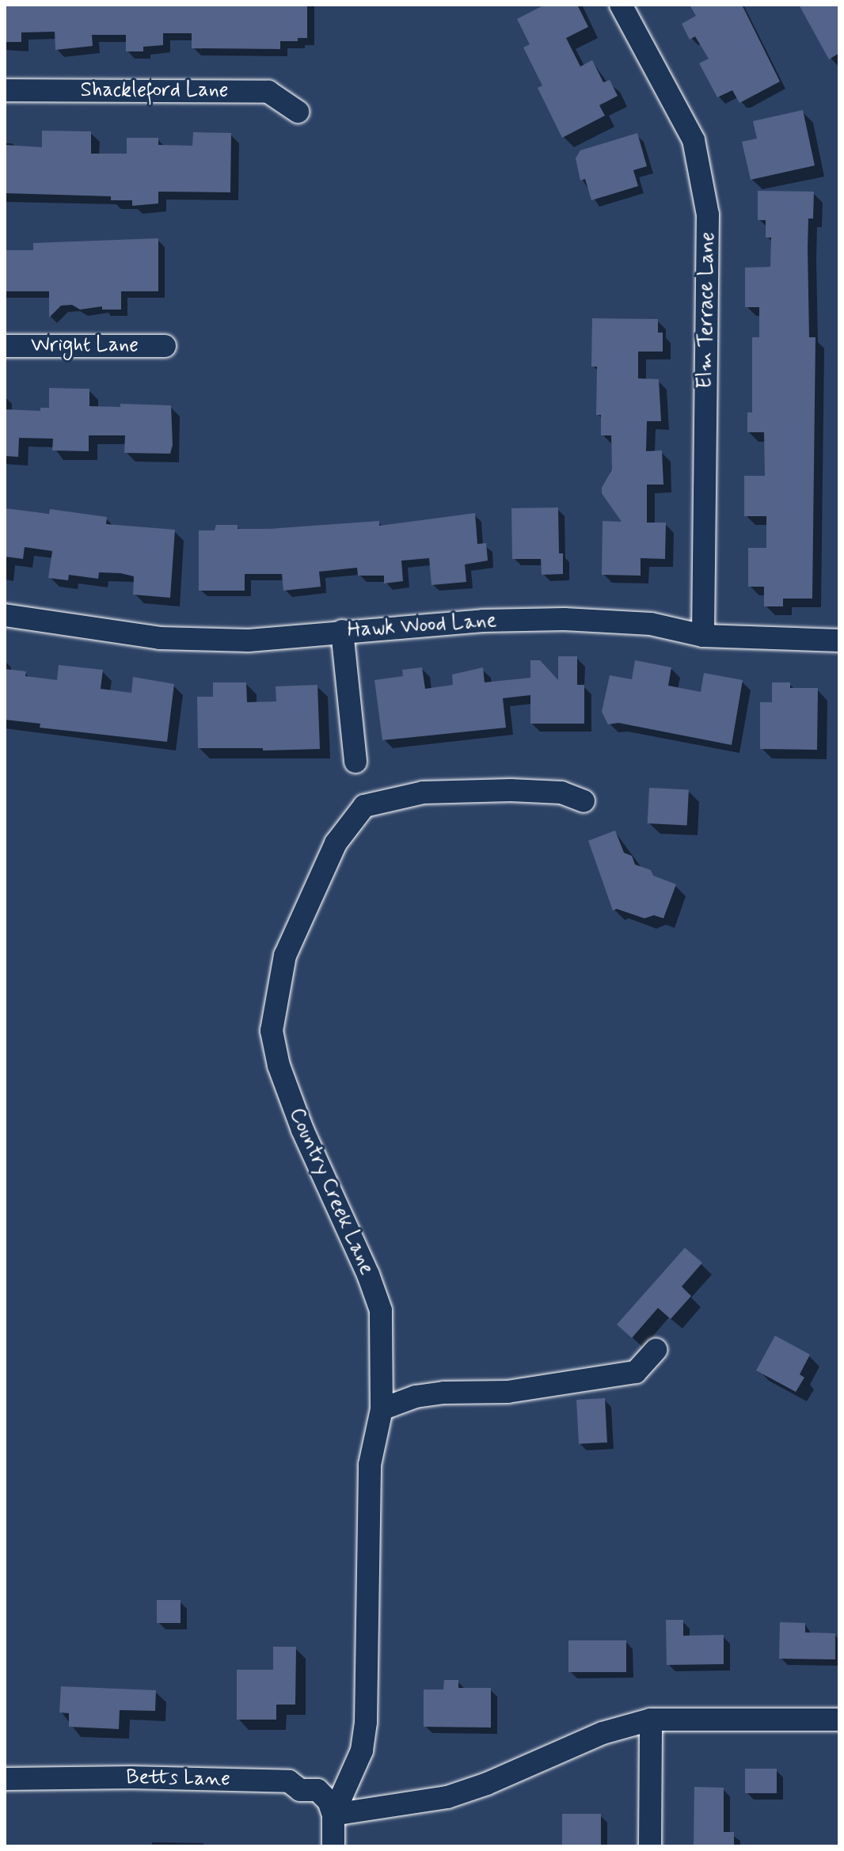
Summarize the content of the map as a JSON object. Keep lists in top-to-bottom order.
{
  "streets": {
    "street": [
      "Shackleford Lane",
      "Elm Terrace Lane",
      "Wright Lane",
      "Hawk Wood Lane",
      "Country Creek Lane",
      "Betts Lane"
    ]
  },
  "crossings": [
    ["Elm Terrace Lane", "Hawk Wood Lane"],
    ["Country Creek Lane", "Betts Lane"]
  ]
}
